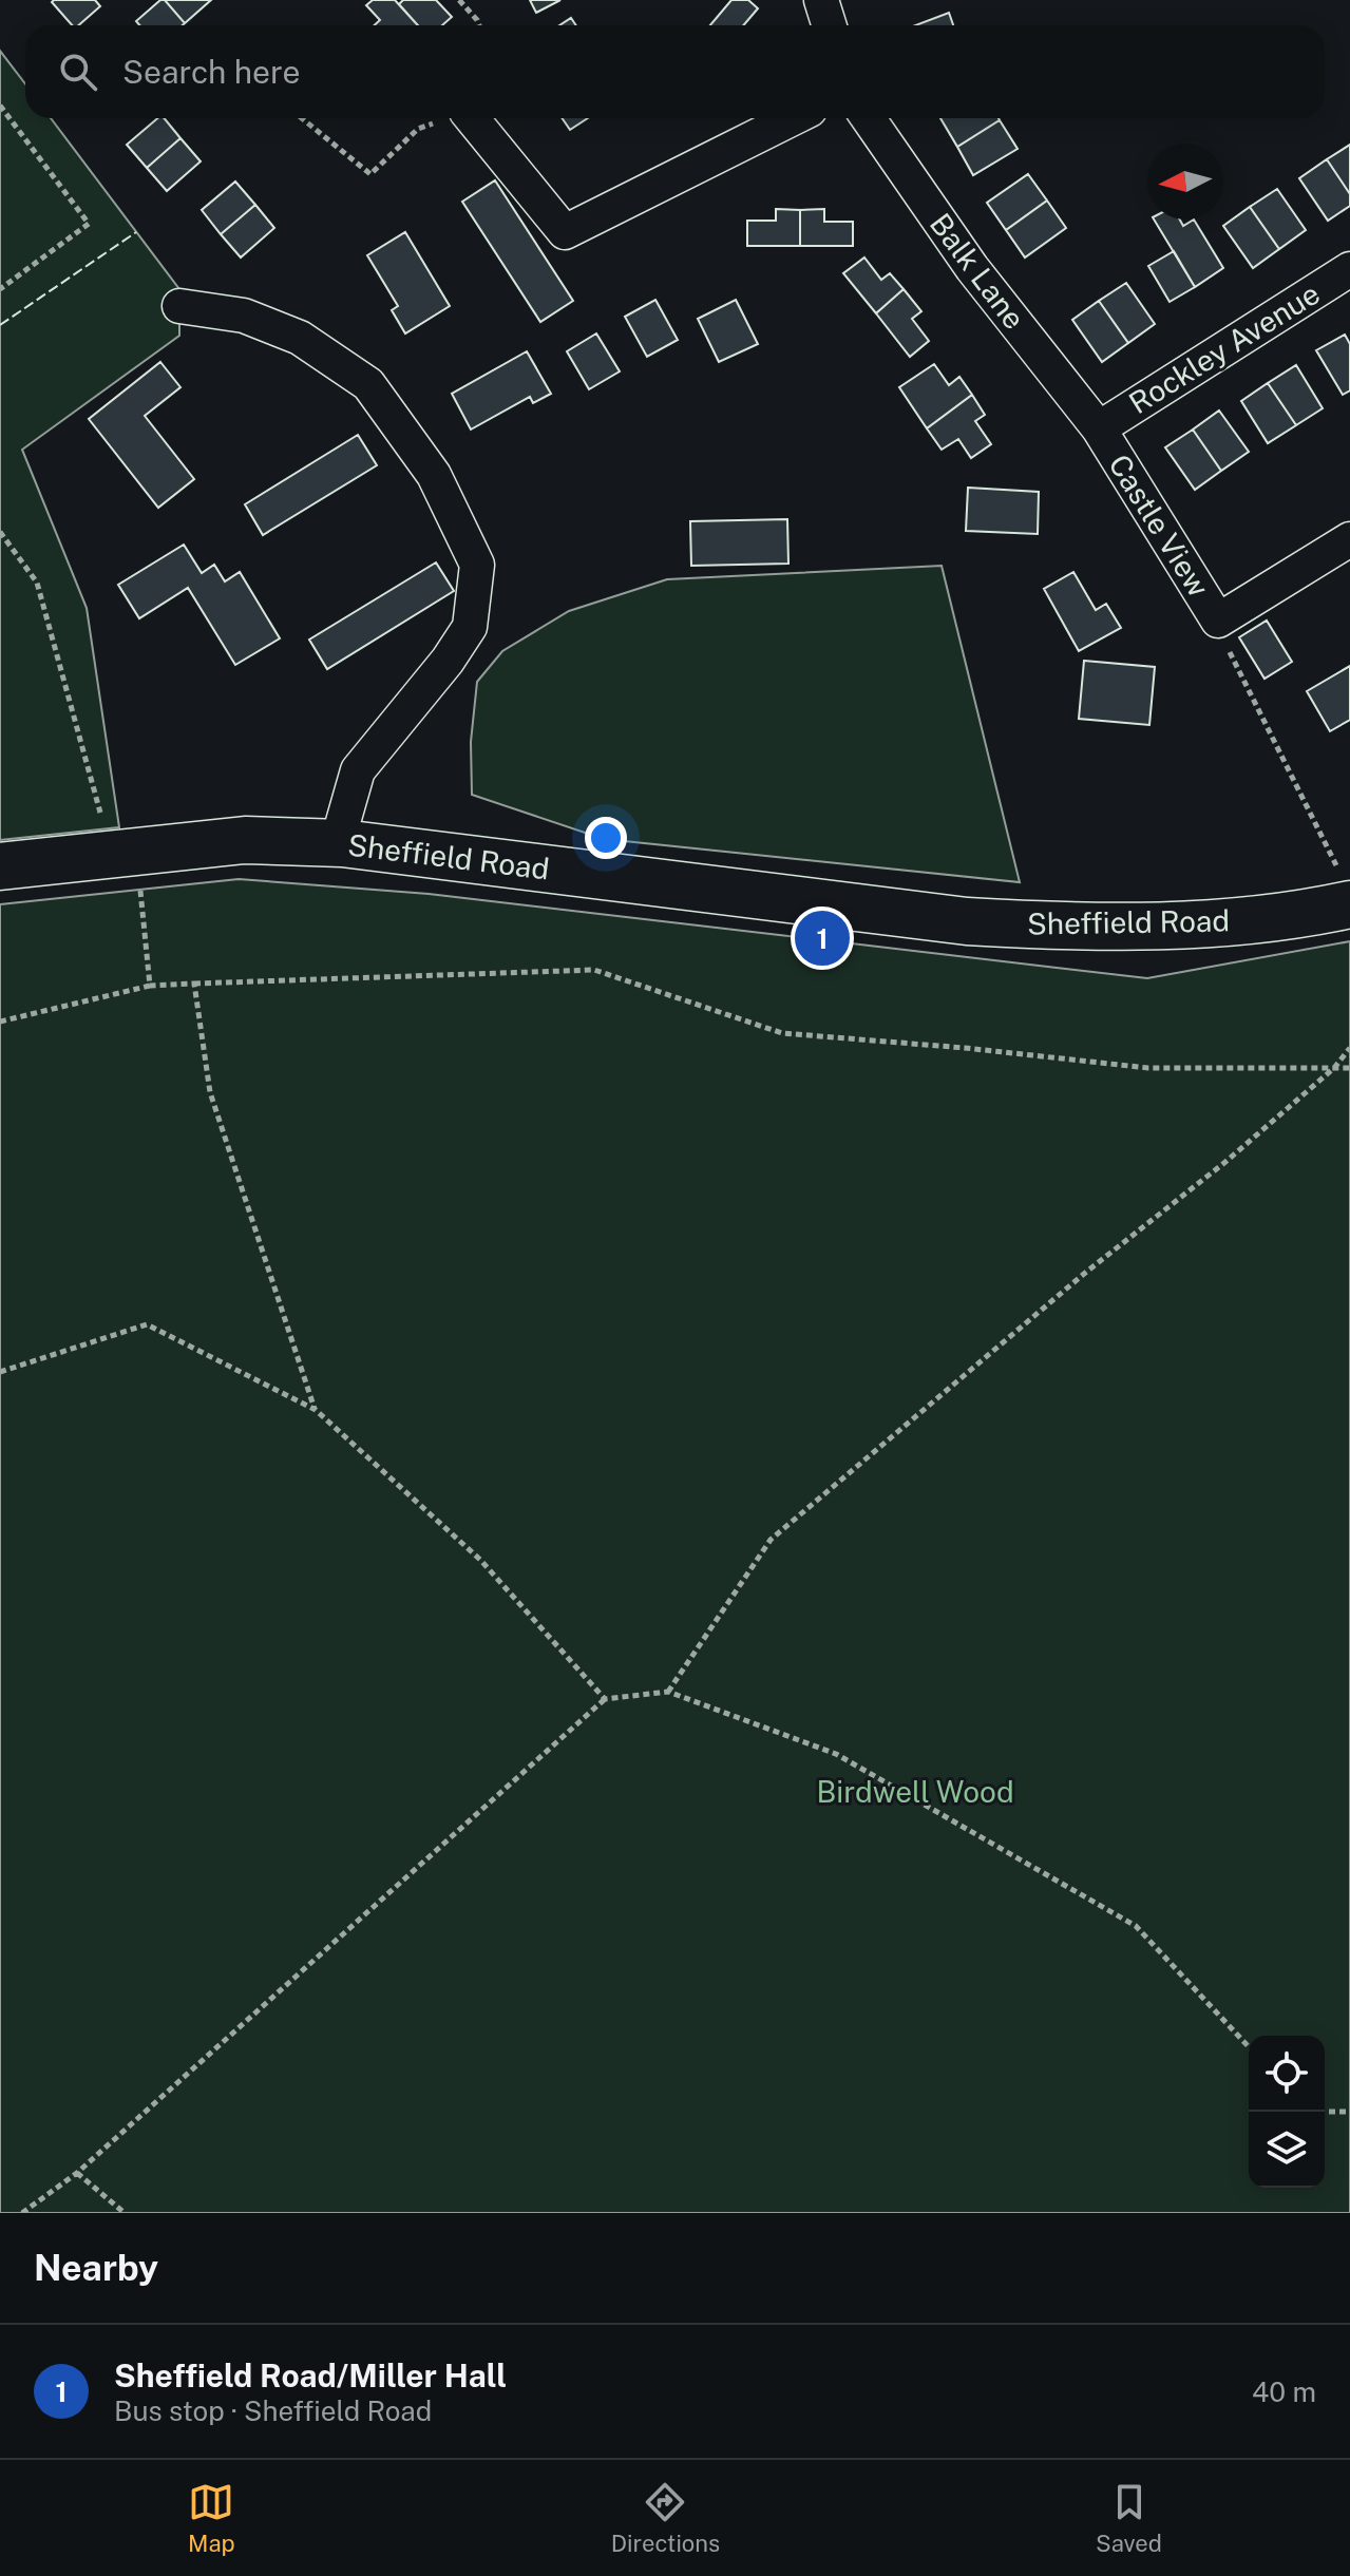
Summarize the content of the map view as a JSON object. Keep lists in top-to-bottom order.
{
  "streets": {
    "highway": ["Sheffield Road"],
    "street": ["Balk Lane", "Rockley Avenue", "Castle View"]
  },
  "crossings": [
    ["Balk Lane", "Rockley Avenue"],
    ["Balk Lane", "Castle View"],
    ["Rockley Avenue", "Castle View"]
  ],
  "parks": ["Birdwell Wood"],
  "north": "left",
  "page": {
    "search": "Search here",
    "pins": "1",
    "heading": "Nearby",
    "list": [
      {
        "mark": "1",
        "name": "Sheffield Road/Miller Hall",
        "note": "Bus stop · Sheffield Road",
        "value": "40 m"
      }
    ],
    "nav": ["Map", "Directions", "Saved"]
  }
}
